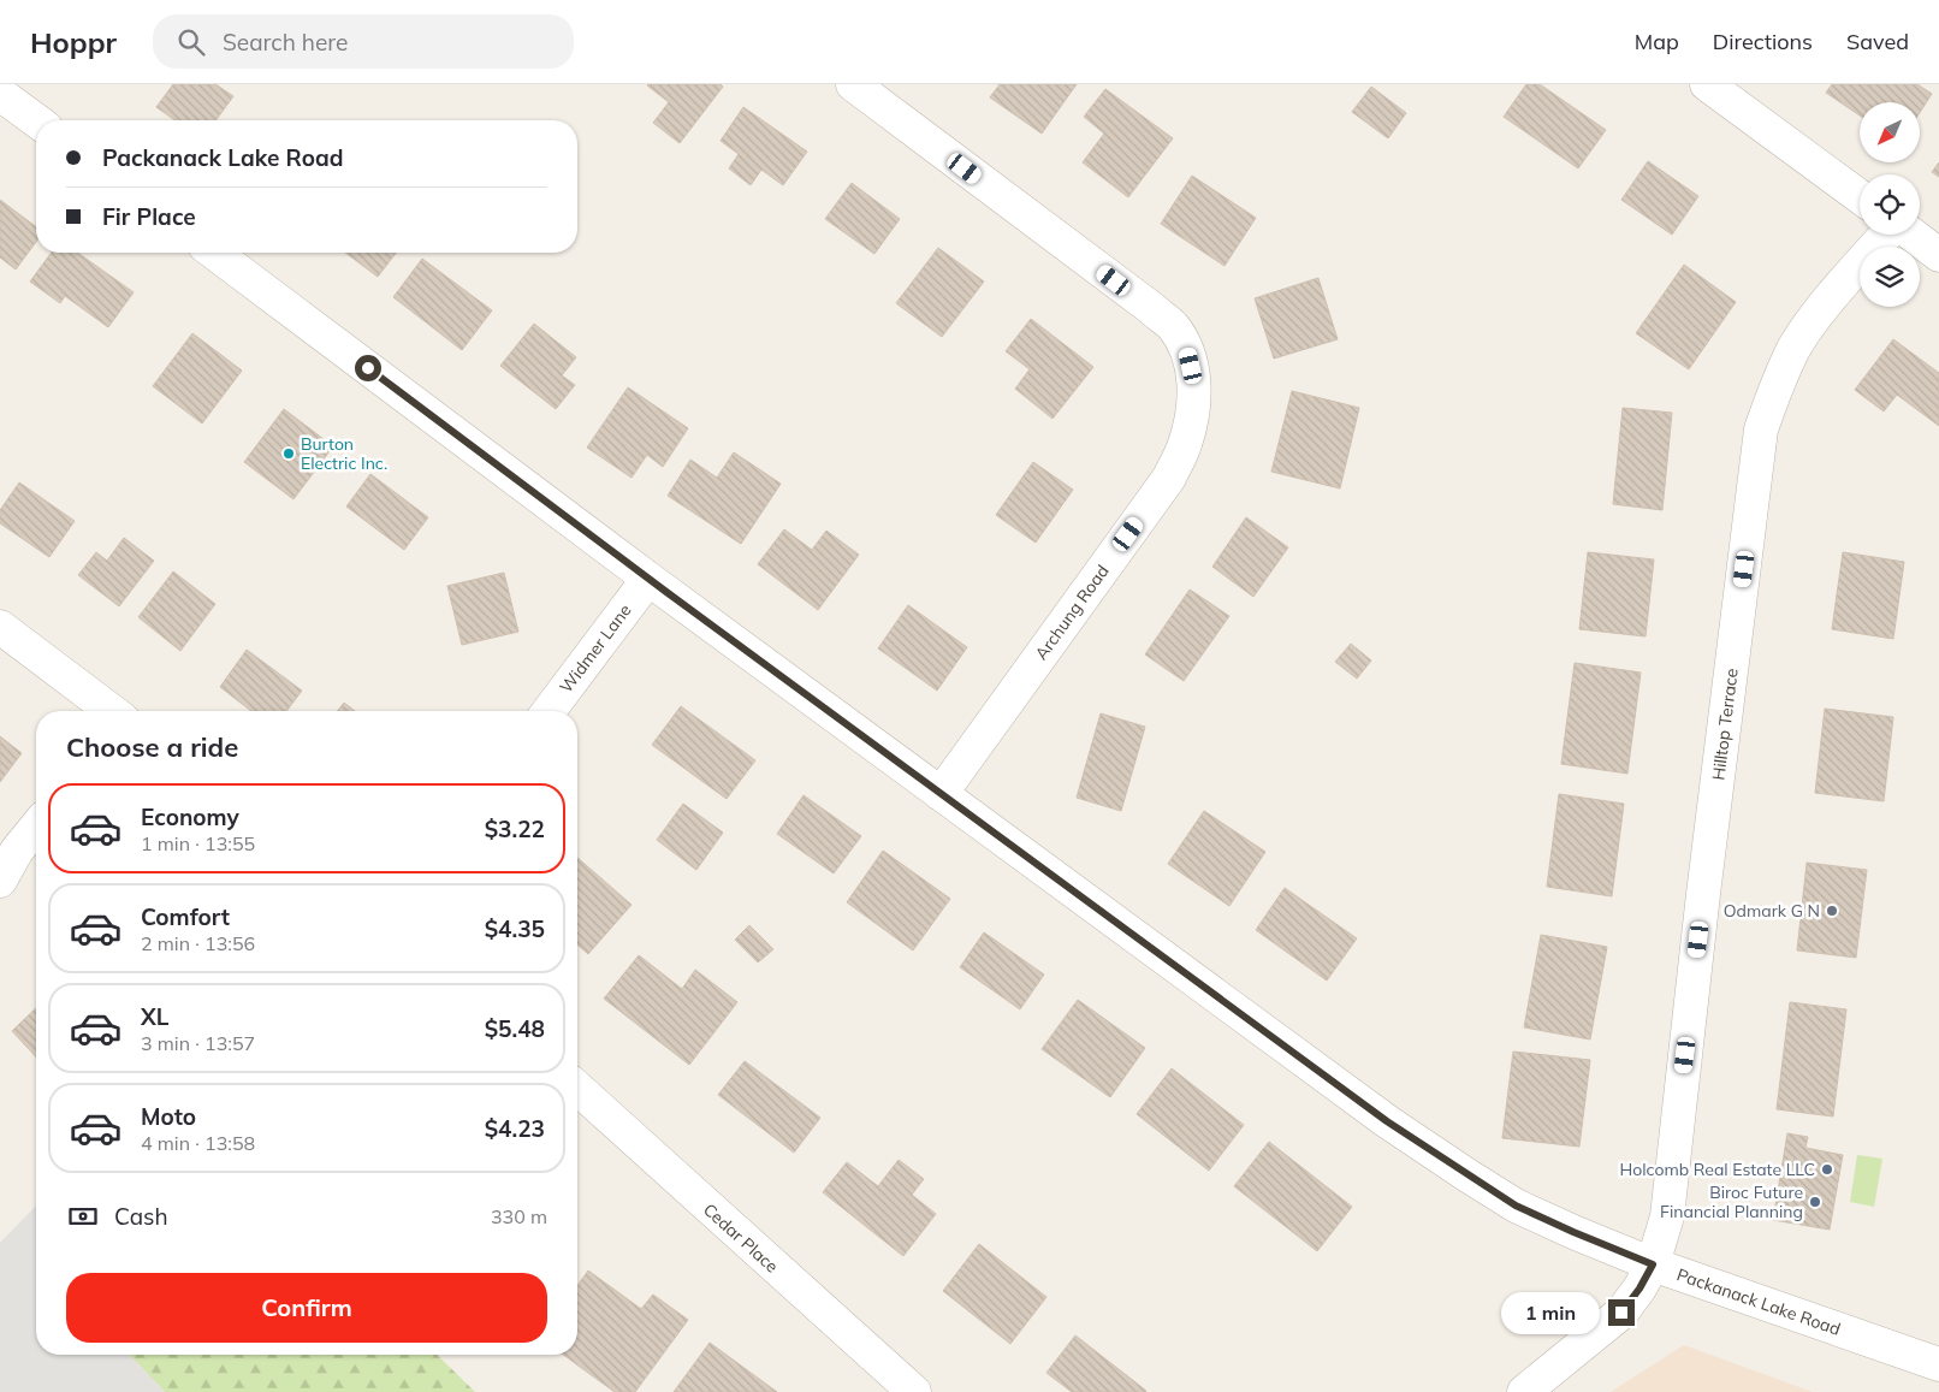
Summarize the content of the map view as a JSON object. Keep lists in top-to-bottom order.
{
  "streets": {
    "street": [
      "Archung Road",
      "Widmer Lane",
      "Hilltop Terrace",
      "Cedar Place",
      "Packanack Lake Road"
    ]
  },
  "crossings": [
    ["Archung Road", "Packanack Lake Road"],
    ["Widmer Lane", "Packanack Lake Road"],
    ["Hilltop Terrace", "Packanack Lake Road"]
  ],
  "places": [
    "Burton Electric Inc.",
    "Odmark G N",
    "Holcomb Real Estate LLC",
    "Biroc Future Financial Planning"
  ],
  "north": "bottom left",
  "page": {
    "header": "Hoppr",
    "search": "Search here",
    "nav": ["Map", "Directions", "Saved"],
    "banner": ["Packanack Lake Road", "Fir Place"],
    "heading": "Choose a ride",
    "list": [
      {
        "name": "Economy",
        "note": "1 min · 13:55",
        "value": "$3.22"
      },
      {
        "name": "Comfort",
        "note": "2 min · 13:56",
        "value": "$4.35"
      },
      {
        "name": "XL",
        "note": "3 min · 13:57",
        "value": "$5.48"
      },
      {
        "name": "Moto",
        "note": "4 min · 13:58",
        "value": "$4.23"
      }
    ],
    "pay": ["Cash", "330 m"],
    "buttons": "Confirm",
    "bubble": "1 min"
  }
}
